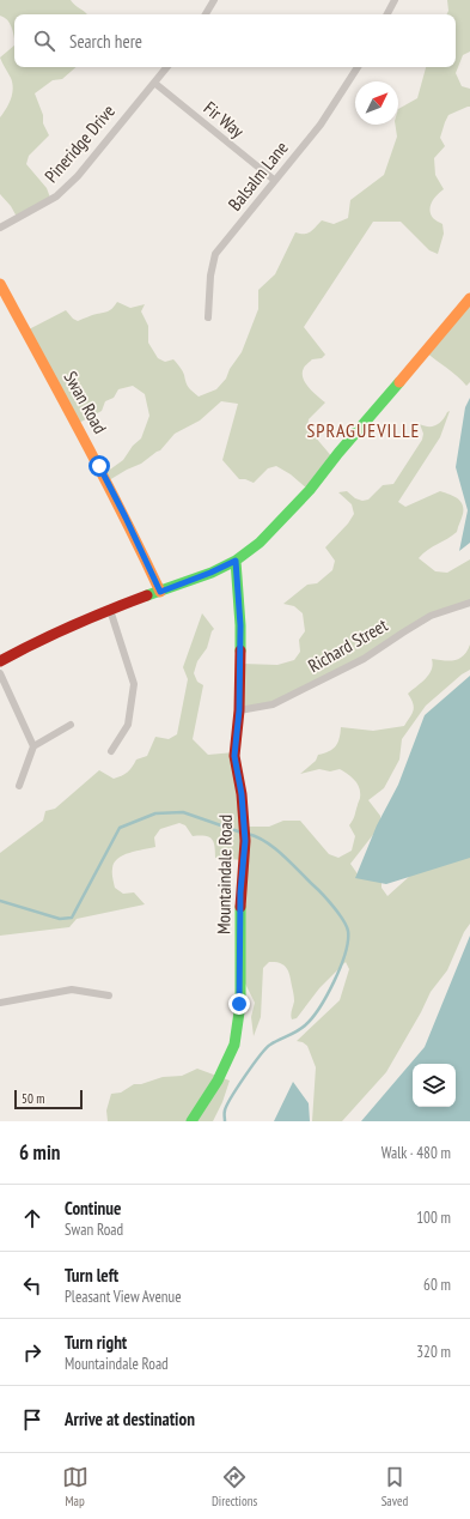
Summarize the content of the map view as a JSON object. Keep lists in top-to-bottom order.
{
  "streets": {
    "street": [
      "Fir Way",
      "Pineridge Drive",
      "Balsalm Lane",
      "Swan Road",
      "Richard Street",
      "Mountaindale Road"
    ]
  },
  "crossings": [
    ["Fir Way", "Pineridge Drive"],
    ["Fir Way", "Balsalm Lane"],
    ["Richard Street", "Mountaindale Road"]
  ],
  "districts": ["SPRAGUEVILLE"],
  "scale_bar": "50 m",
  "north": "top right",
  "page": {
    "search": "Search here",
    "scale": "50 m",
    "heading": ["6 min", "Walk · 480 m"],
    "list": [
      ["Continue", "Swan Road", "100 m"],
      ["Turn left", "Pleasant View Avenue", "60 m"],
      ["Turn right", "Mountaindale Road", "320 m"],
      "Arrive at destination"
    ],
    "nav": ["Map", "Directions", "Saved"]
  }
}
